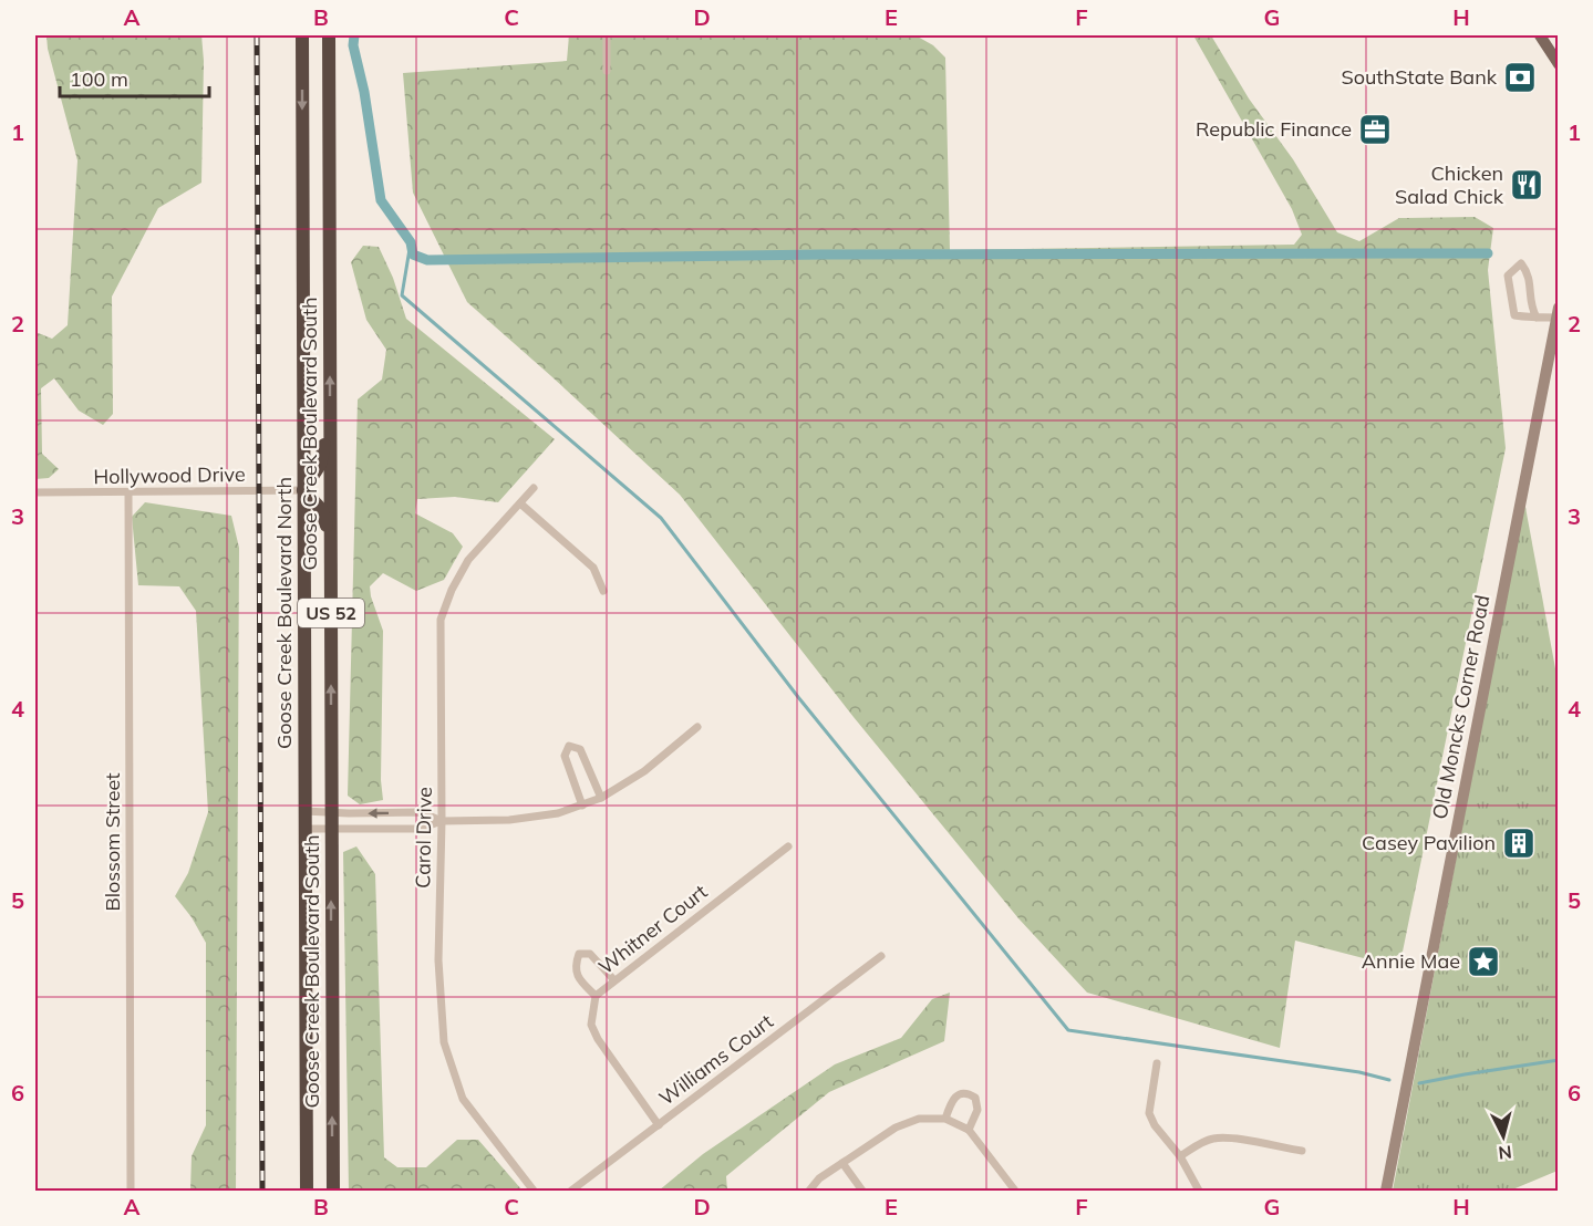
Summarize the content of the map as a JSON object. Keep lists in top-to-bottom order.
{
  "streets": {
    "highway": ["Goose Creek Boulevard South", "Goose Creek Boulevard North", "US 52"],
    "street": [
      "Hollywood Drive",
      "Old Moncks Corner Road",
      "Carol Drive",
      "Blossom Street",
      "Whitner Court",
      "Williams Court"
    ]
  },
  "crossings": [
    ["Hollywood Drive", "Goose Creek Boulevard North"],
    ["Hollywood Drive", "Blossom Street"],
    ["Whitner Court", "Williams Court"]
  ],
  "one_way": ["Goose Creek Boulevard South", "Goose Creek Boulevard North"],
  "places": {
    "bank": ["SouthState Bank"],
    "office": ["Republic Finance"],
    "restaurant": ["Chicken Salad Chick"],
    "building": ["Casey Pavilion"],
    "place": ["Annie Mae"]
  },
  "scale_bar": "100 m",
  "north": "bottom",
  "grid": {
    "columns": [
      "A",
      "B",
      "C",
      "D",
      "E",
      "F",
      "G",
      "H"
    ],
    "rows": [
      "1",
      "2",
      "3",
      "4",
      "5",
      "6"
    ]
  }
}
